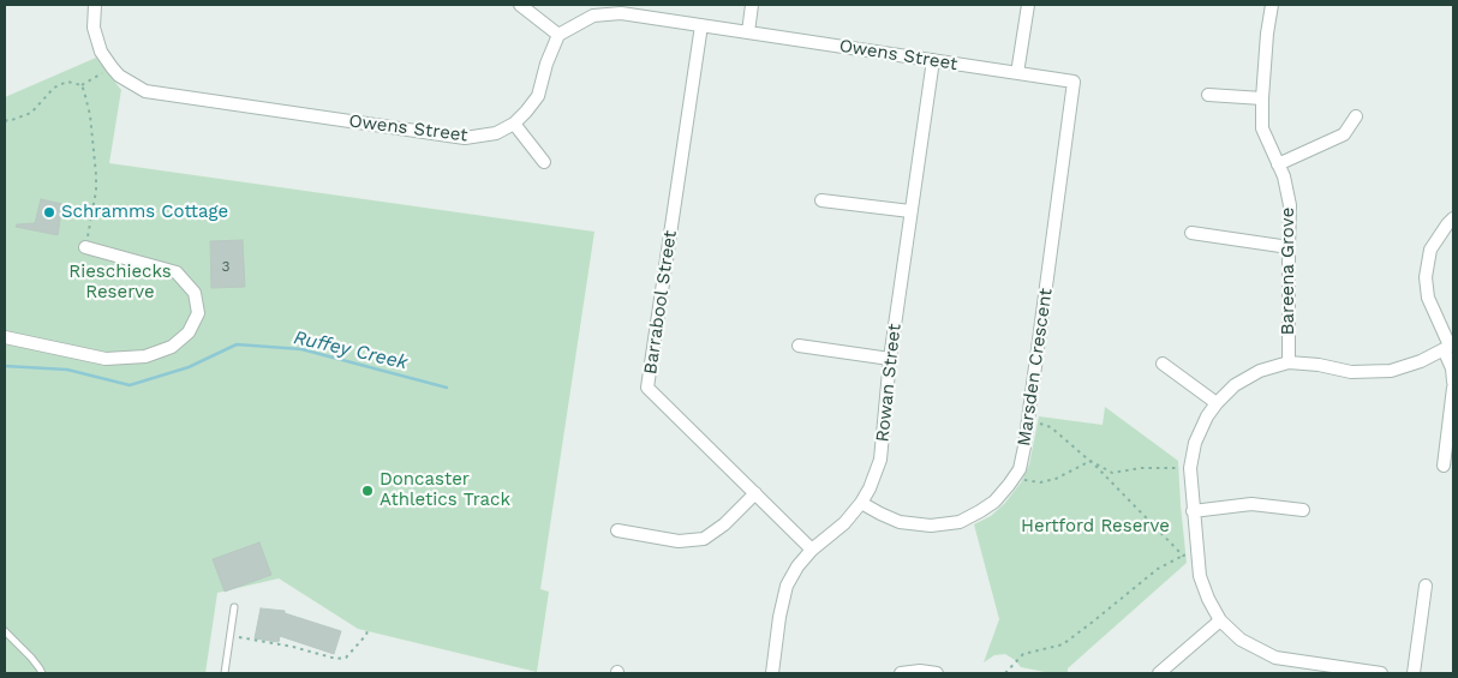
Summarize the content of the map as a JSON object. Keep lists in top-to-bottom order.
{
  "streets": {
    "street": [
      "Owens Street",
      "Bareena Grove",
      "Barrabool Street",
      "Marsden Crescent",
      "Rowan Street"
    ]
  },
  "crossings": [
    ["Owens Street", "Barrabool Street"],
    ["Owens Street", "Marsden Crescent"],
    ["Owens Street", "Rowan Street"],
    ["Barrabool Street", "Rowan Street"],
    ["Marsden Crescent", "Rowan Street"]
  ],
  "water": ["Ruffey Creek"],
  "parks": ["Rieschiecks Reserve", "Hertford Reserve"],
  "places": ["Schramms Cottage", "Doncaster Athletics Track"],
  "house_numbers": ["3"]
}
